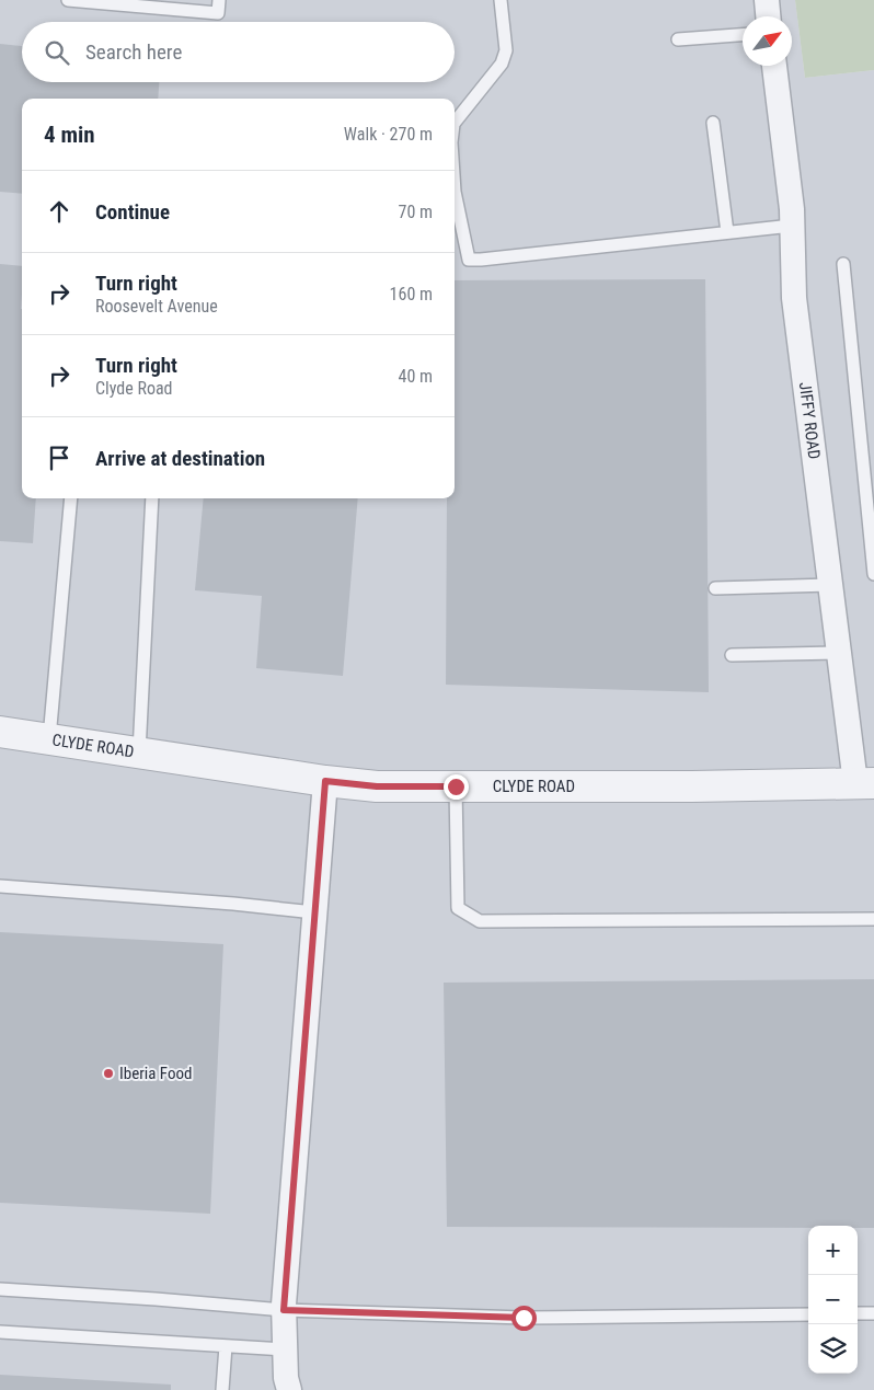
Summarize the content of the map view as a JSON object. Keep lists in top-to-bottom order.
{
  "streets": {
    "street": ["JIFFY ROAD", "CLYDE ROAD"]
  },
  "crossings": [
    ["JIFFY ROAD", "CLYDE ROAD"]
  ],
  "places": ["Iberia Food"],
  "north": "top right",
  "page": {
    "search": "Search here",
    "heading": ["4 min", "Walk · 270 m"],
    "list": [
      ["Continue", "70 m"],
      ["Turn right", "Roosevelt Avenue", "160 m"],
      ["Turn right", "Clyde Road", "40 m"],
      "Arrive at destination"
    ],
    "map_buttons": ["+", "−"]
  }
}
